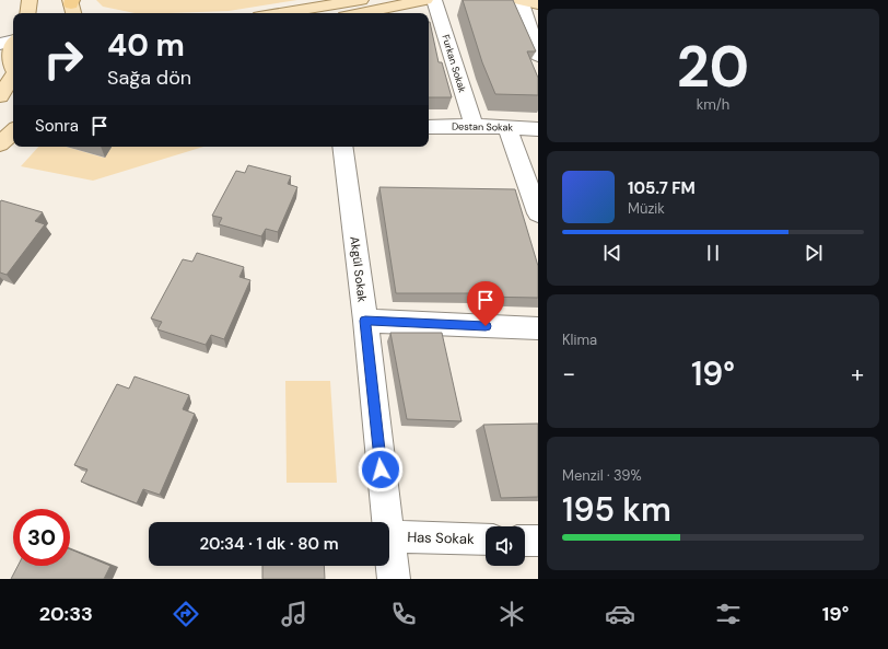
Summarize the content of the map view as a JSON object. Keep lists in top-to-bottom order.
{
  "streets": {
    "street": [
      "Furkan Sokak",
      "Destan Sokak",
      "Akgül Sokak",
      "Has Sokak"
    ]
  },
  "crossings": [
    ["Furkan Sokak", "Destan Sokak"]
  ],
  "page": {
    "tile": [
      ["20", "km/h"],
      "Klima",
      ["Menzil · 39%", "195 km"]
    ],
    "turn": ["40 m", "Sağa dön"],
    "then": "Sonra",
    "song": ["105.7 FM", "Müzik"],
    "heat": ["−", "19°", "+"],
    "limit": "30",
    "trip": "20:34 · 1 dk · 80 m",
    "tabs": ["20:33", "19°"]
  }
}
